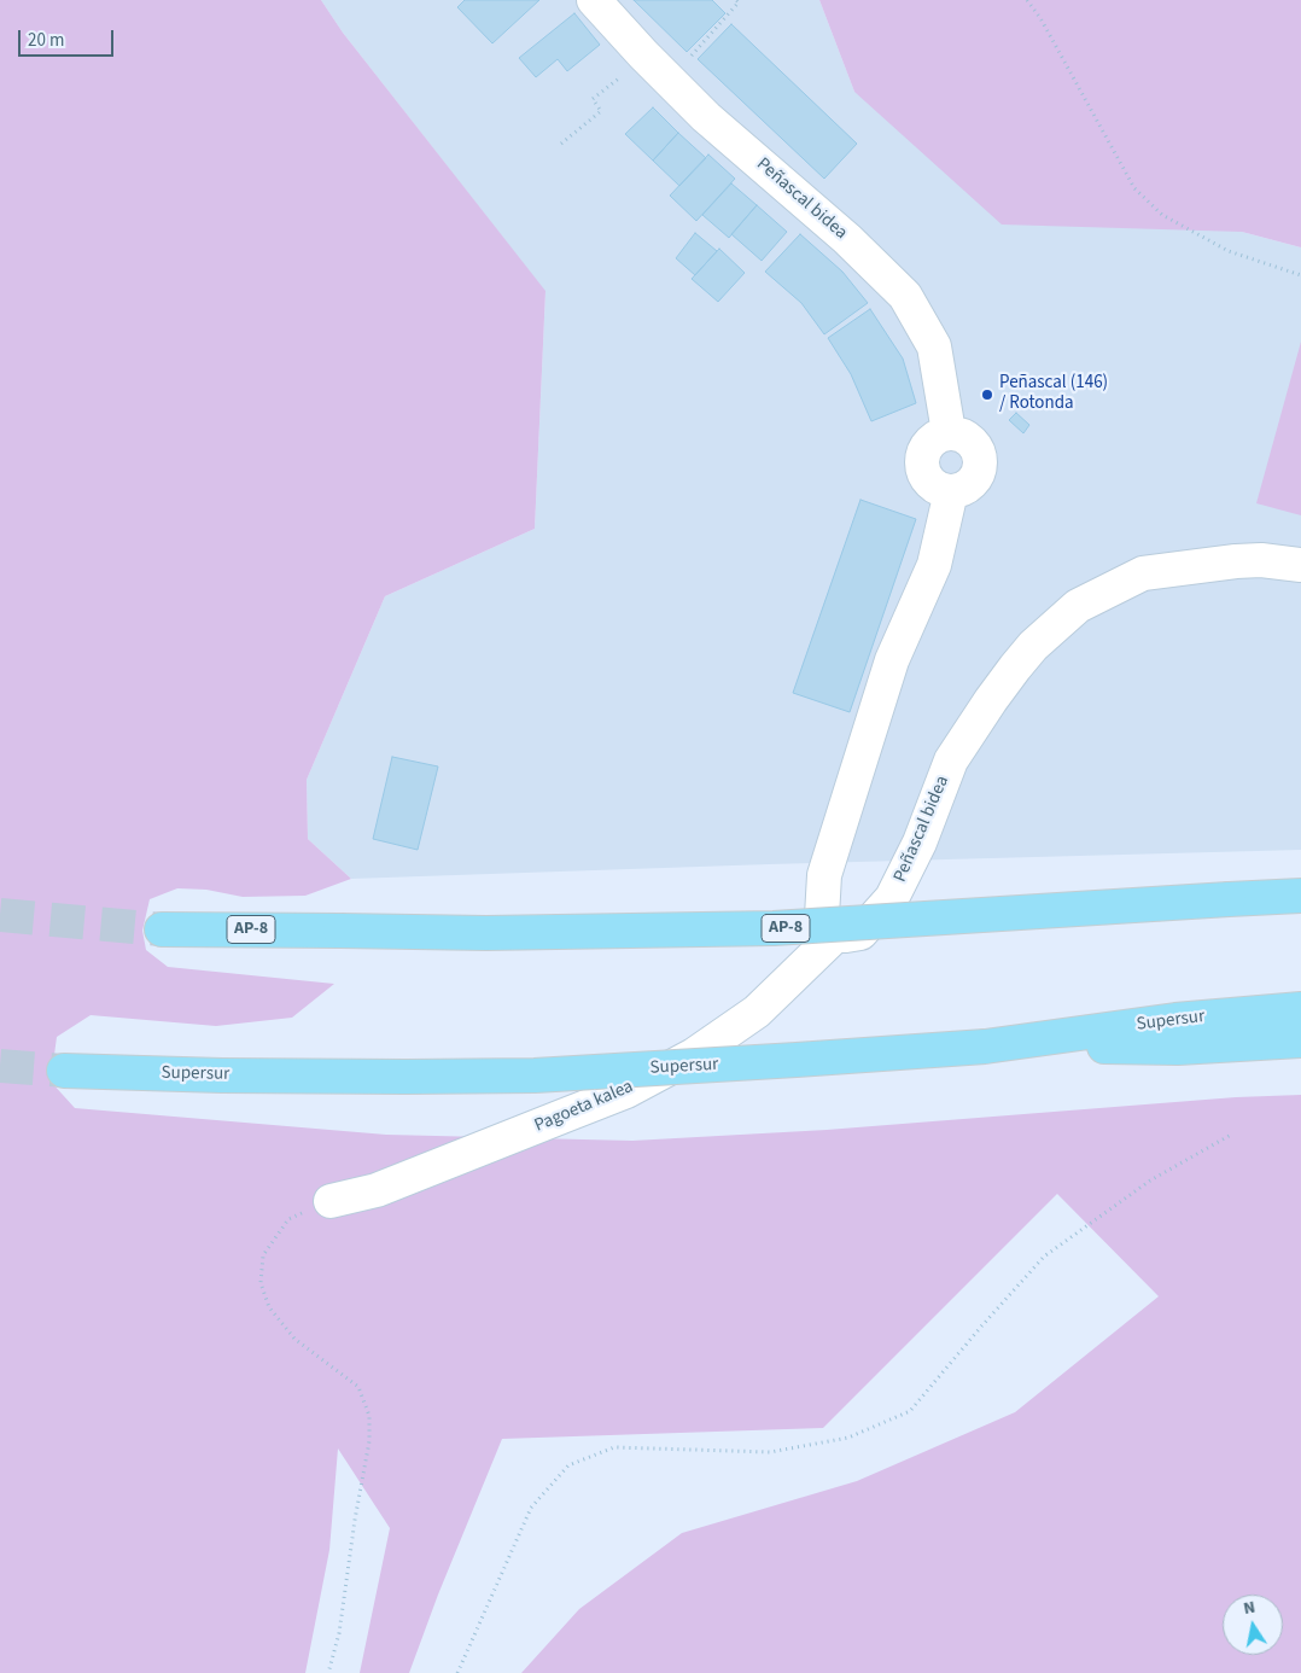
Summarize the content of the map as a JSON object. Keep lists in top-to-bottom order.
{
  "streets": {
    "highway": ["AP-8", "Supersur"],
    "street": ["Peñascal bidea", "Pagoeta kalea"]
  },
  "crossings": [
    ["Peñascal bidea", "Pagoeta kalea"]
  ],
  "places": ["Peñascal (146) / Rotonda"],
  "scale_bar": "20 m",
  "north": "top"
}
